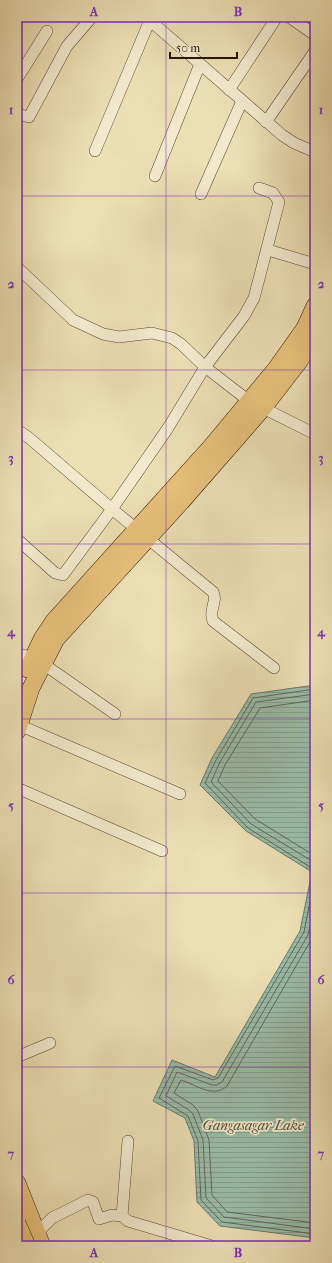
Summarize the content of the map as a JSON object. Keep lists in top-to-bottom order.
{
  "water": ["Gangasagar Lake"],
  "scale_bar": "50 m",
  "grid": {
    "columns": ["A", "B"],
    "rows": [
      "1",
      "2",
      "3",
      "4",
      "5",
      "6",
      "7"
    ]
  }
}
